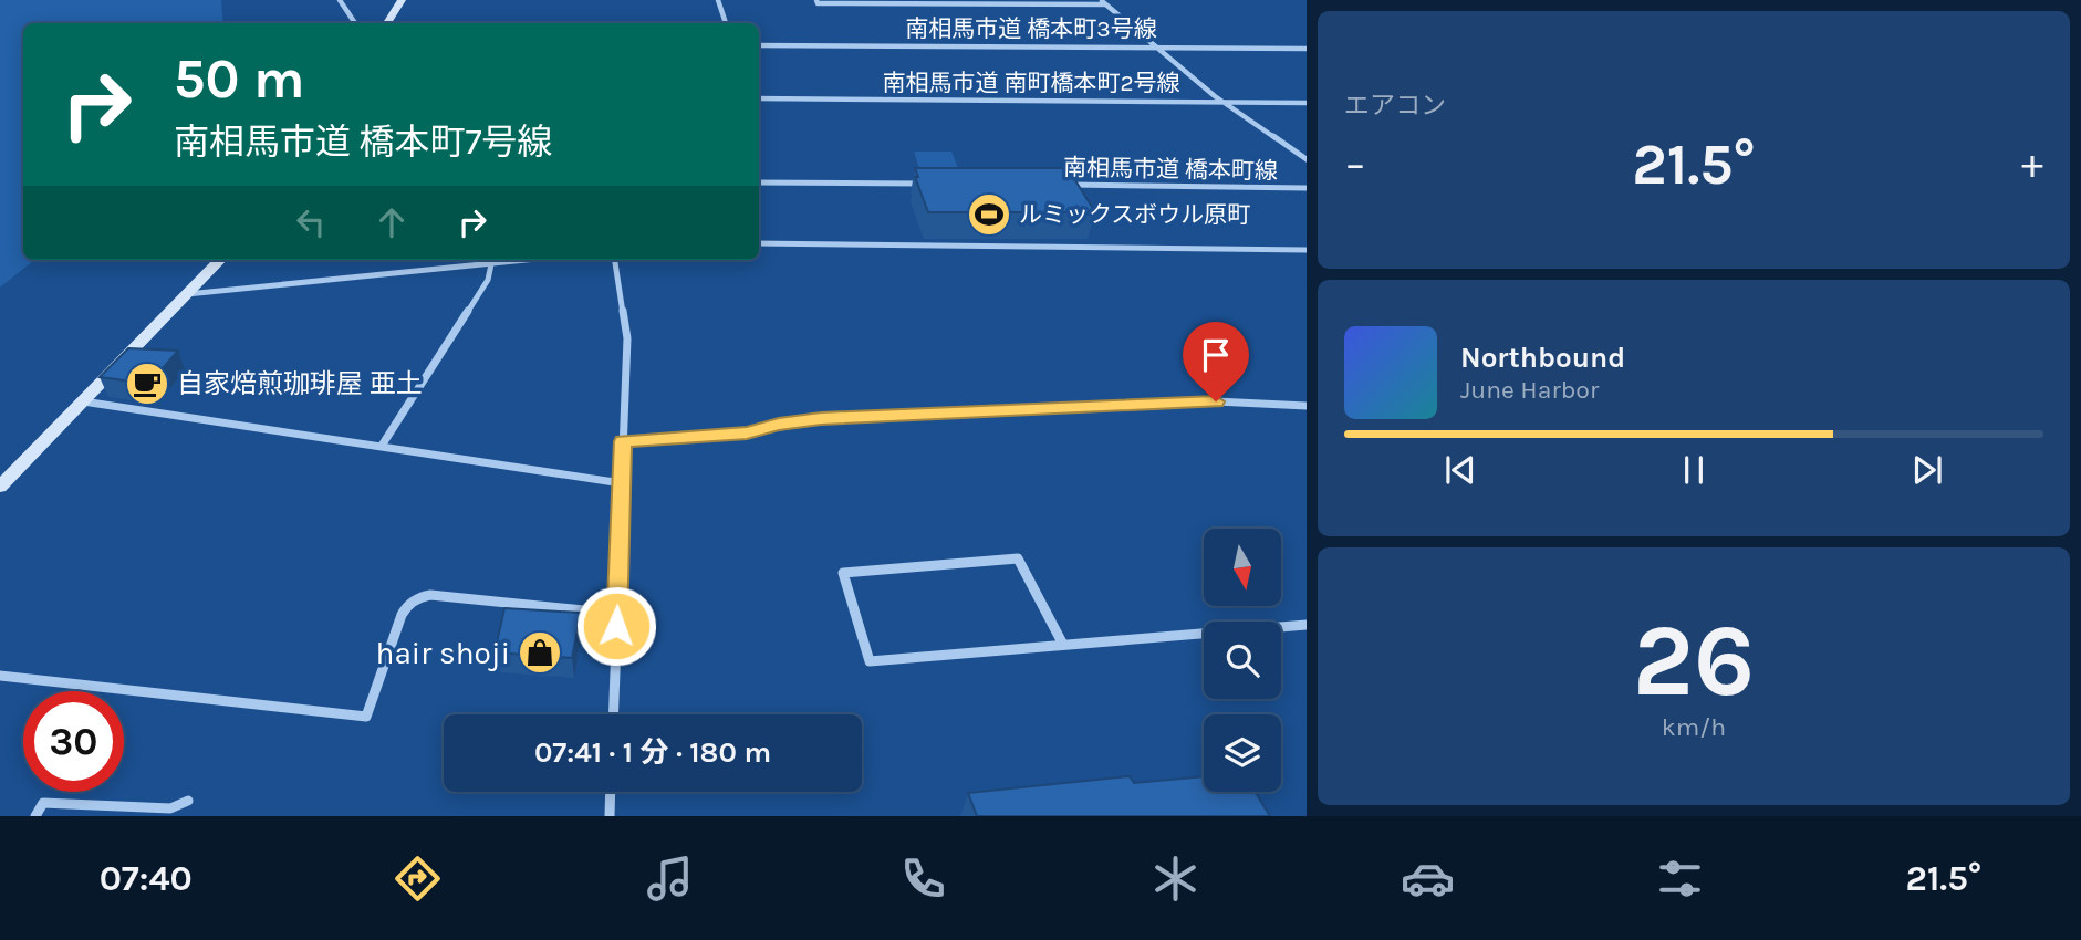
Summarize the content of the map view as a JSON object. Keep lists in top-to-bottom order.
{
  "streets": {
    "street": ["南相馬市道 橋本町3号線", "南相馬市道 南町橋本町2号線", "南相馬市道 橋本町線"]
  },
  "places": {
    "sports": ["ルミックスボウル原町"],
    "cafe": ["自家焙煎珈琲屋 亜土"],
    "shop": ["hair shoji"]
  },
  "north": "bottom",
  "page": {
    "tile": [
      "エアコン",
      ["26", "km/h"]
    ],
    "turn": ["50 m", "南相馬市道 橋本町7号線"],
    "heat": ["−", "21.5°", "+"],
    "song": ["Northbound", "June Harbor"],
    "limit": "30",
    "trip": "07:41 · 1 分 · 180 m",
    "tabs": ["07:40", "21.5°"]
  }
}
